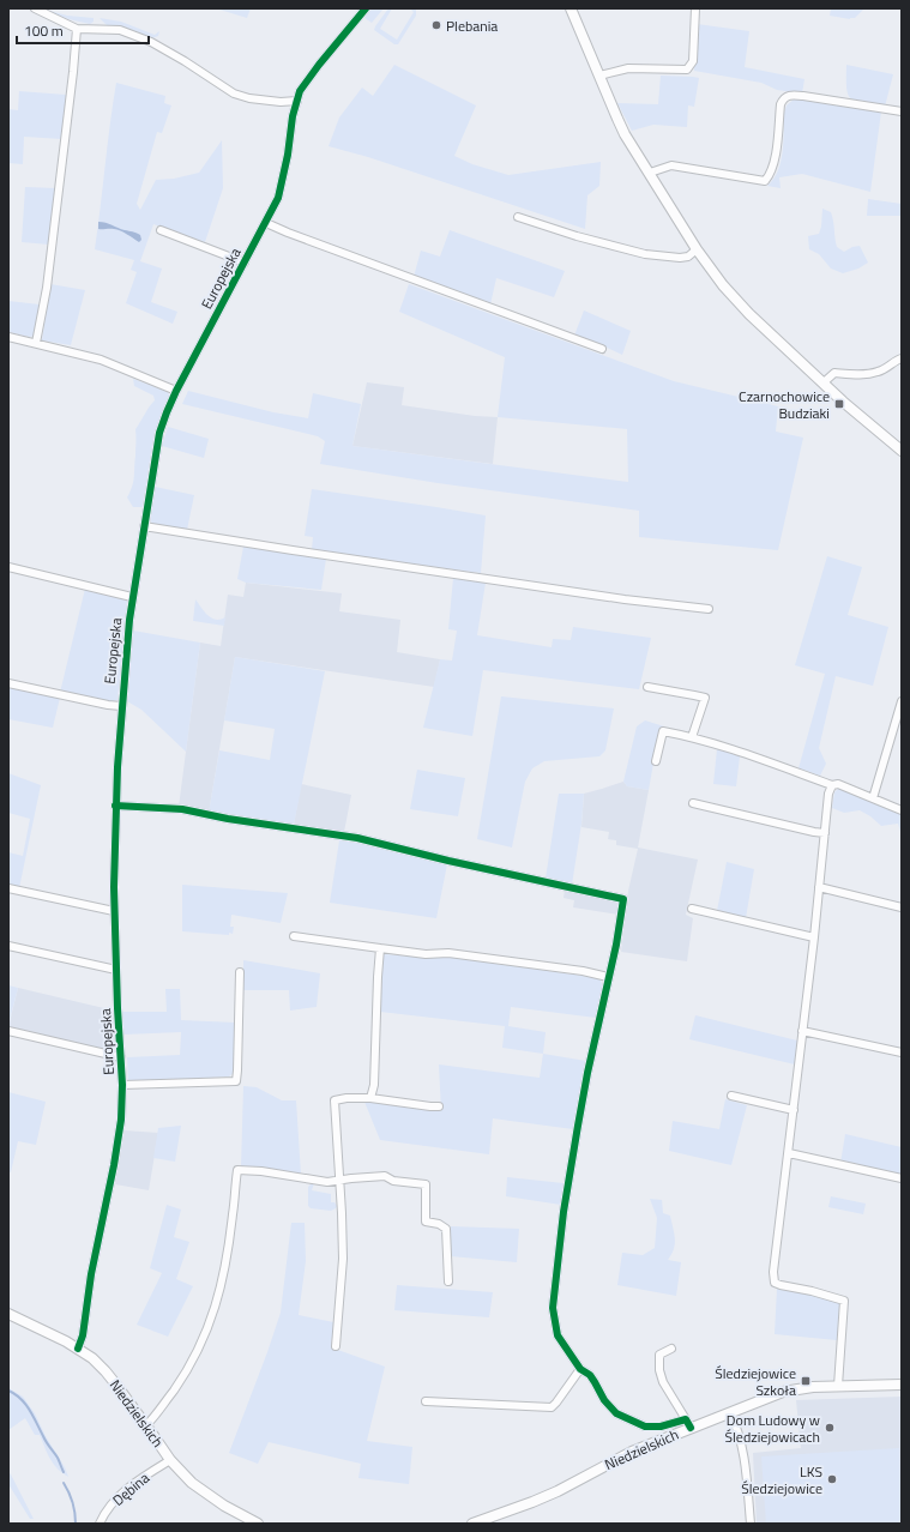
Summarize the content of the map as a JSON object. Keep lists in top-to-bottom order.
{
  "streets": {
    "street": ["Europejska", "Niedzielskich", "Dębina"]
  },
  "crossings": [
    ["Europejska", "Niedzielskich"],
    ["Niedzielskich", "Dębina"]
  ],
  "places": {
    "other": ["Plebania", "Dom Ludowy w Śledziejowicach", "LKS Śledziejowice"],
    "transit": ["Czarnochowice Budziaki", "Śledziejowice Szkoła"]
  },
  "scale_bar": "100 m"
}
